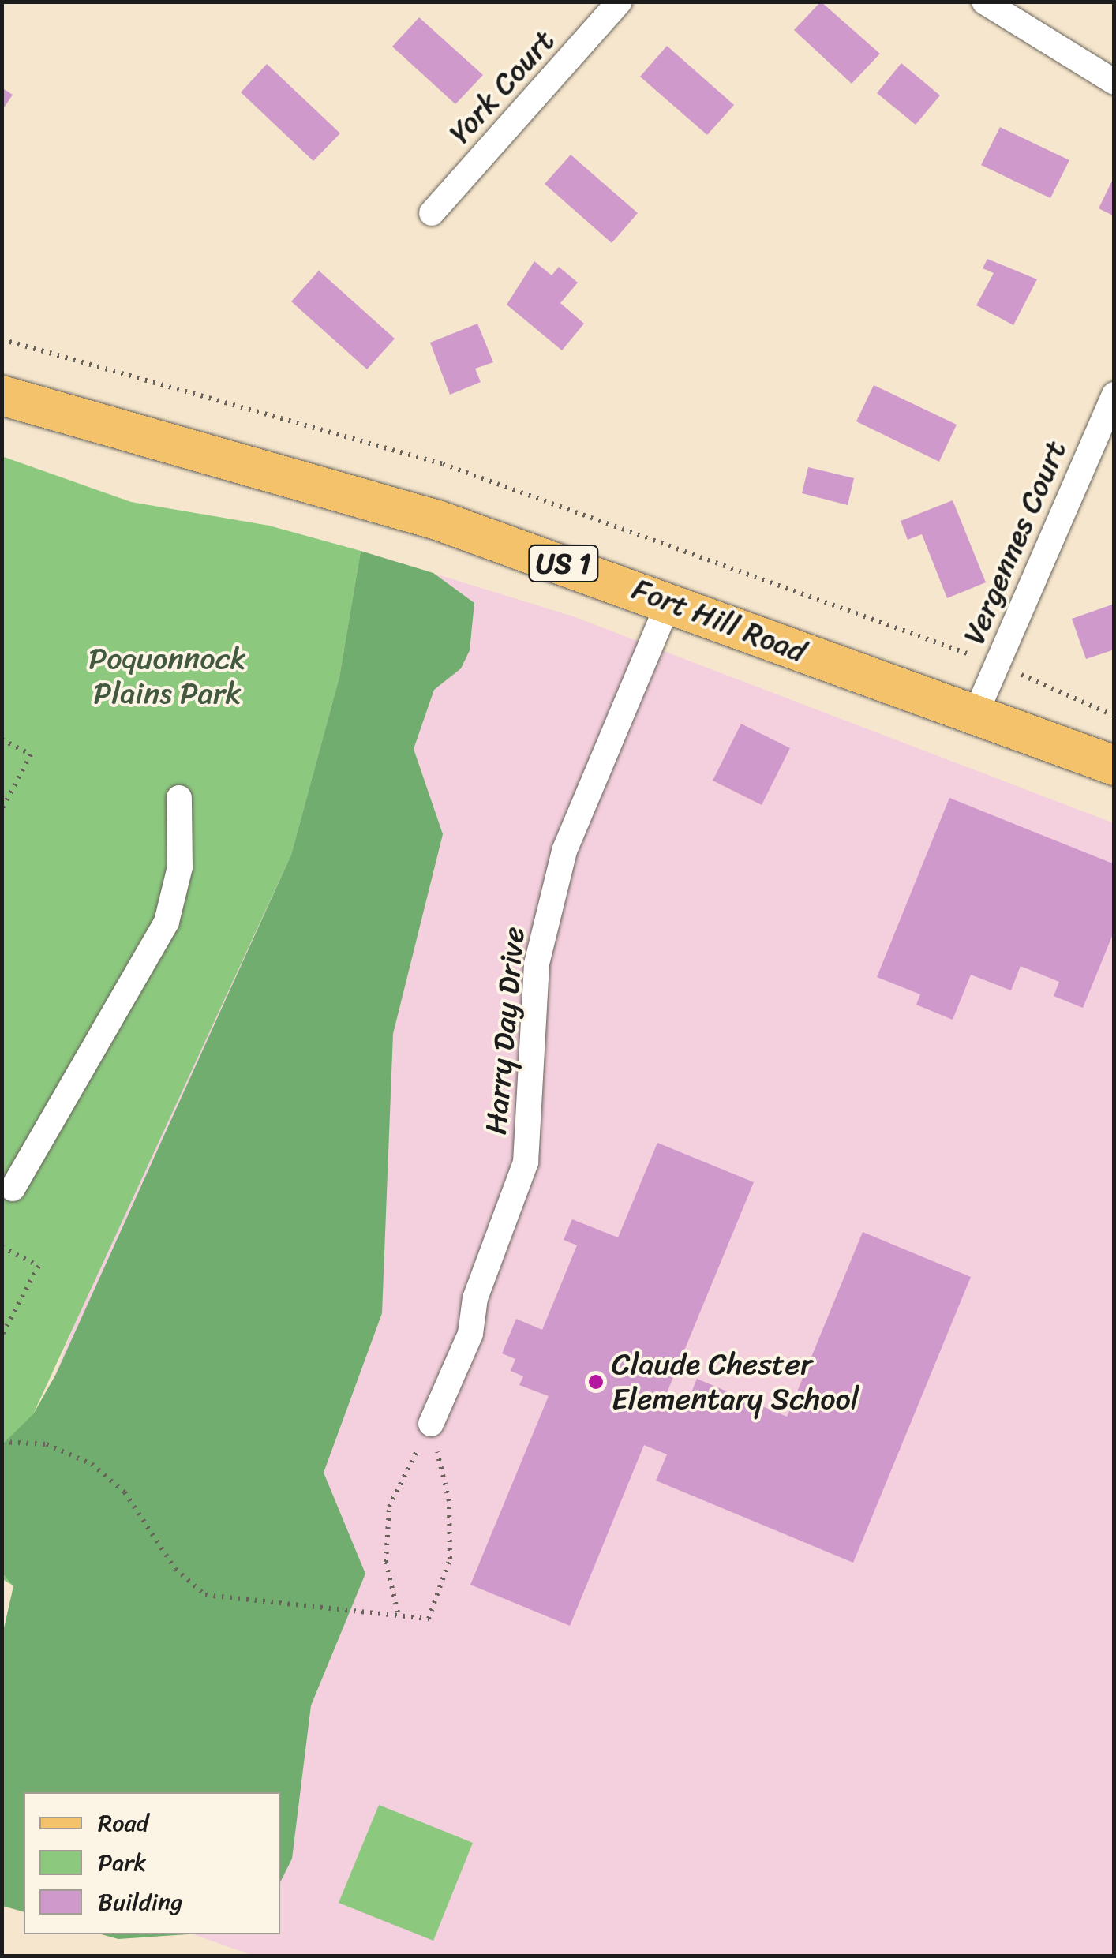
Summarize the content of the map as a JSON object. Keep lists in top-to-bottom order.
{
  "streets": {
    "main road": ["US 1", "Fort Hill Road"],
    "street": ["York Court", "Vergennes Court", "Harry Day Drive"]
  },
  "crossings": [
    ["Vergennes Court", "Fort Hill Road"],
    ["Fort Hill Road", "Harry Day Drive"]
  ],
  "parks": ["Poquonnock Plains Park"],
  "places": ["Claude Chester Elementary School"],
  "legend": ["Road", "Park", "Building"]
}
